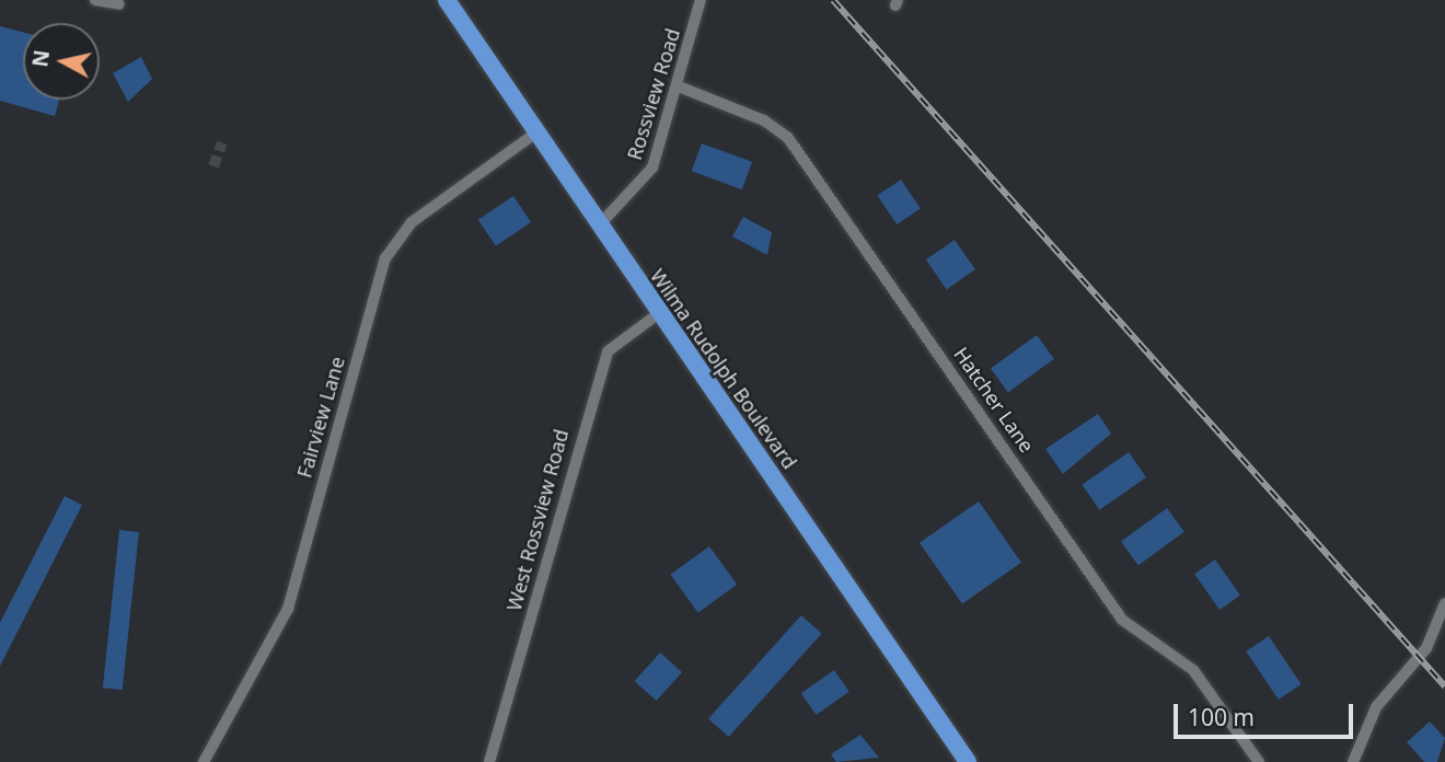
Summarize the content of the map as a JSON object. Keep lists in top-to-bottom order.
{
  "streets": {
    "highway": ["Wilma Rudolph Boulevard"],
    "street": [
      "Rossview Road",
      "Hatcher Lane",
      "Fairview Lane",
      "West Rossview Road"
    ]
  },
  "crossings": [
    ["Rossview Road", "Wilma Rudolph Boulevard"],
    ["Rossview Road", "Hatcher Lane"],
    ["Wilma Rudolph Boulevard", "Fairview Lane"],
    ["Wilma Rudolph Boulevard", "West Rossview Road"]
  ],
  "scale_bar": "100 m",
  "north": "left"
}
